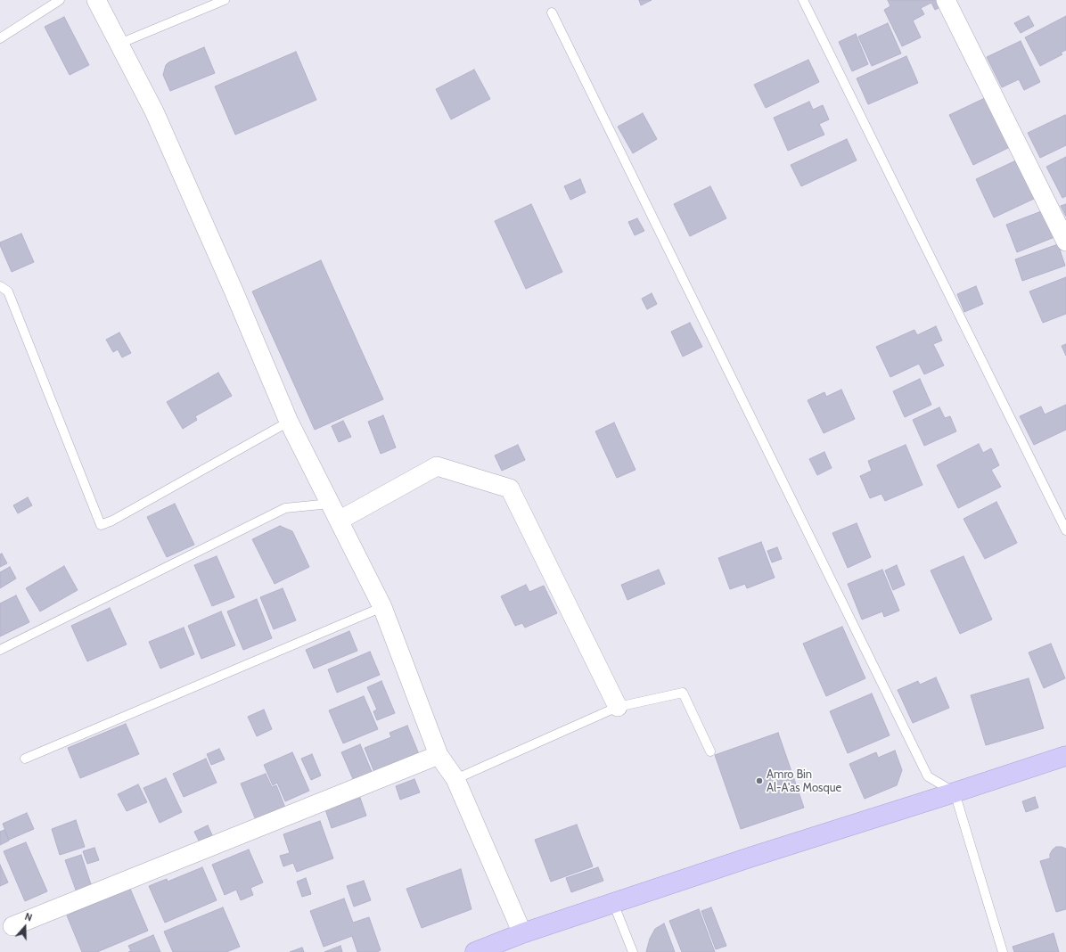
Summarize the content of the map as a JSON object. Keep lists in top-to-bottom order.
{
  "places": ["Amro Bin Al-A'as Mosque"],
  "north": "top"
}
